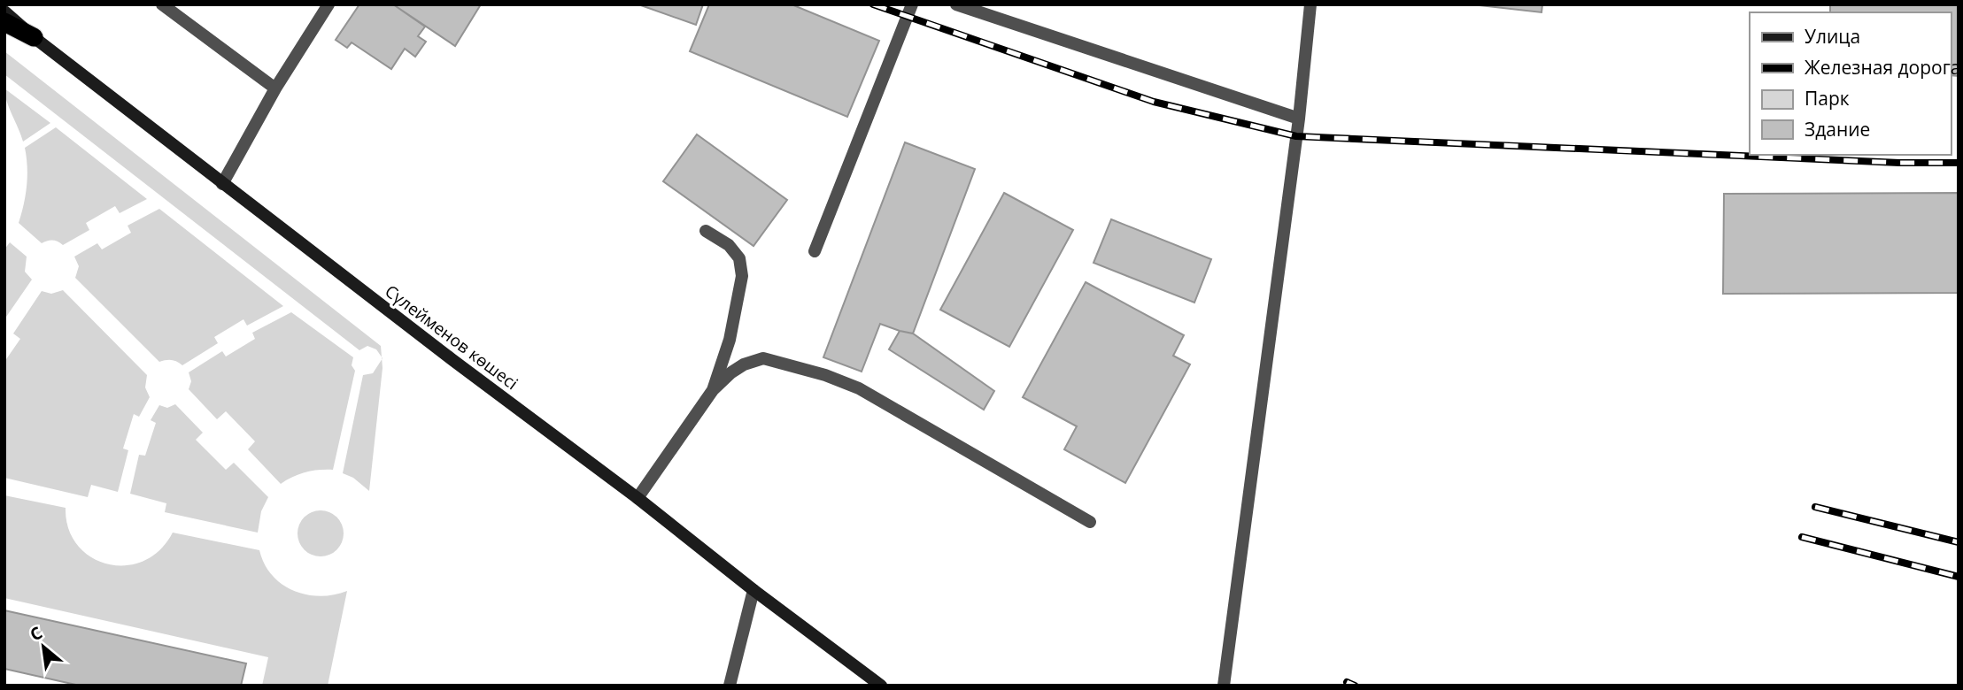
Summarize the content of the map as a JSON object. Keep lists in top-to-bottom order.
{
  "streets": {
    "street": ["Сүлейменов көшесі"]
  },
  "legend": [
    "Улица",
    "Железная дорога",
    "Парк",
    "Здание"
  ],
  "north": "top left"
}
